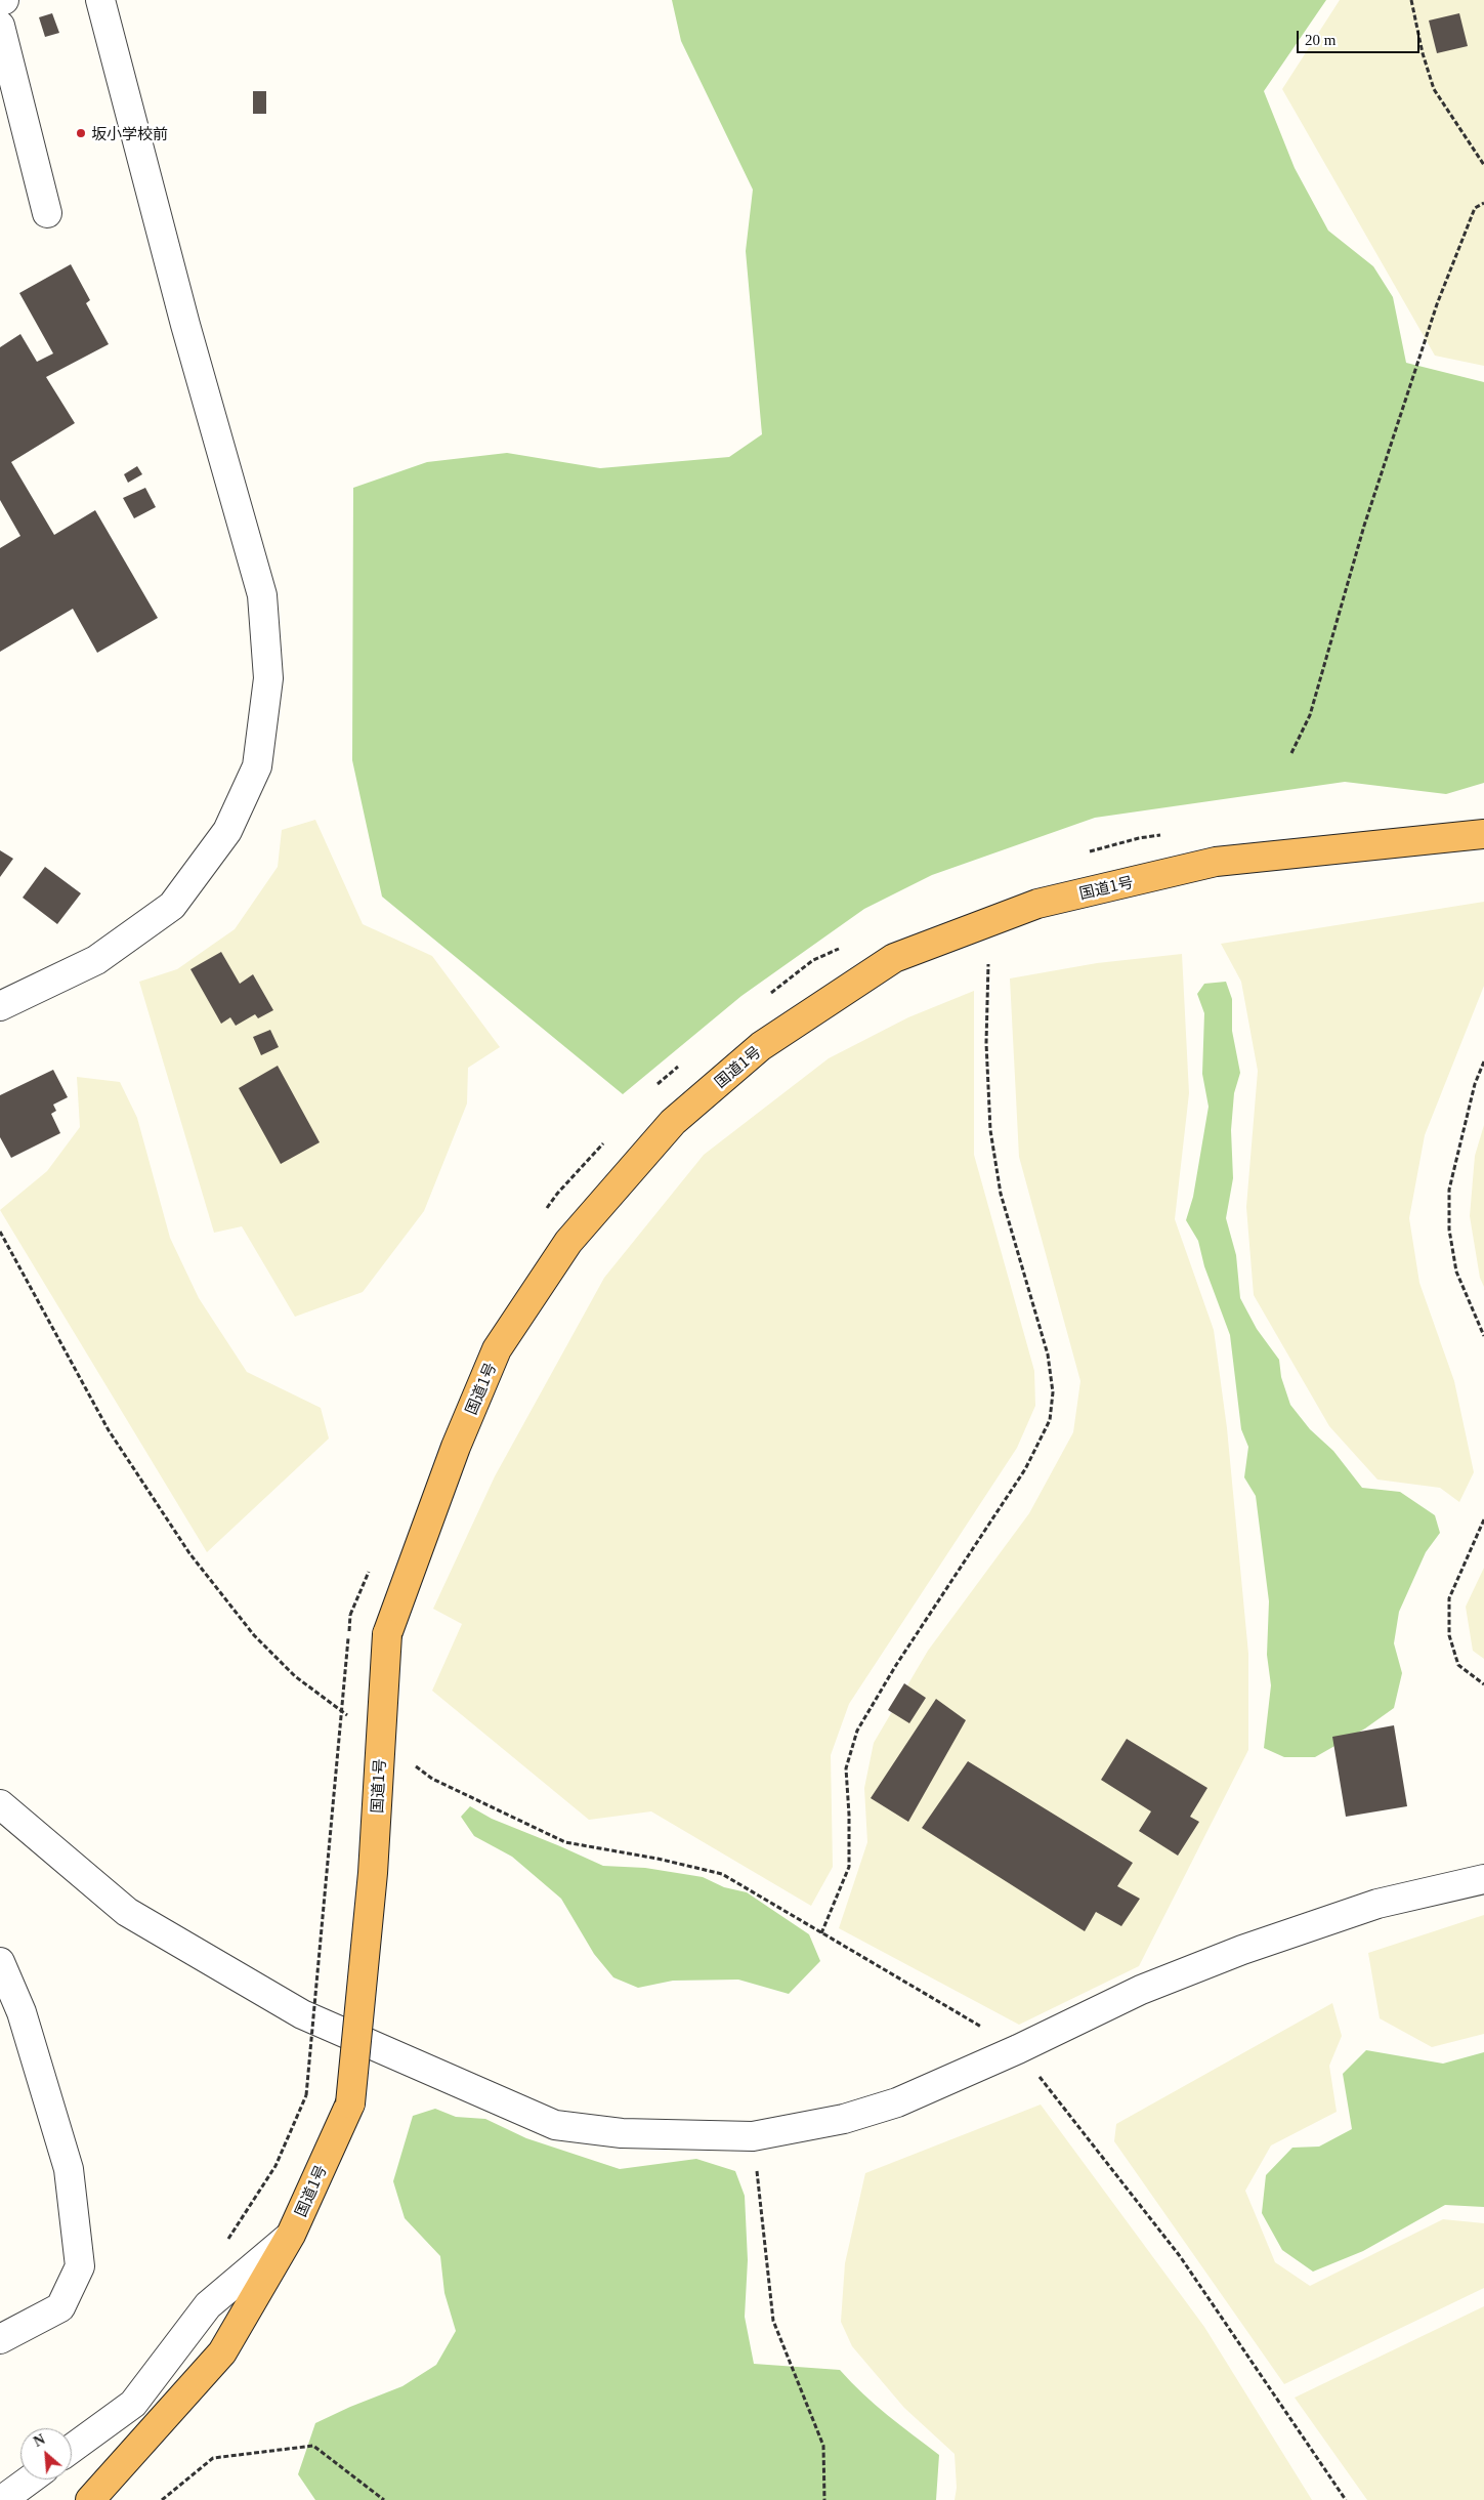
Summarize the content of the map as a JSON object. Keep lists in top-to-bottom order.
{
  "streets": {
    "highway": ["国道1号"]
  },
  "places": ["坂小学校前"],
  "scale_bar": "20 m",
  "north": "top left"
}
